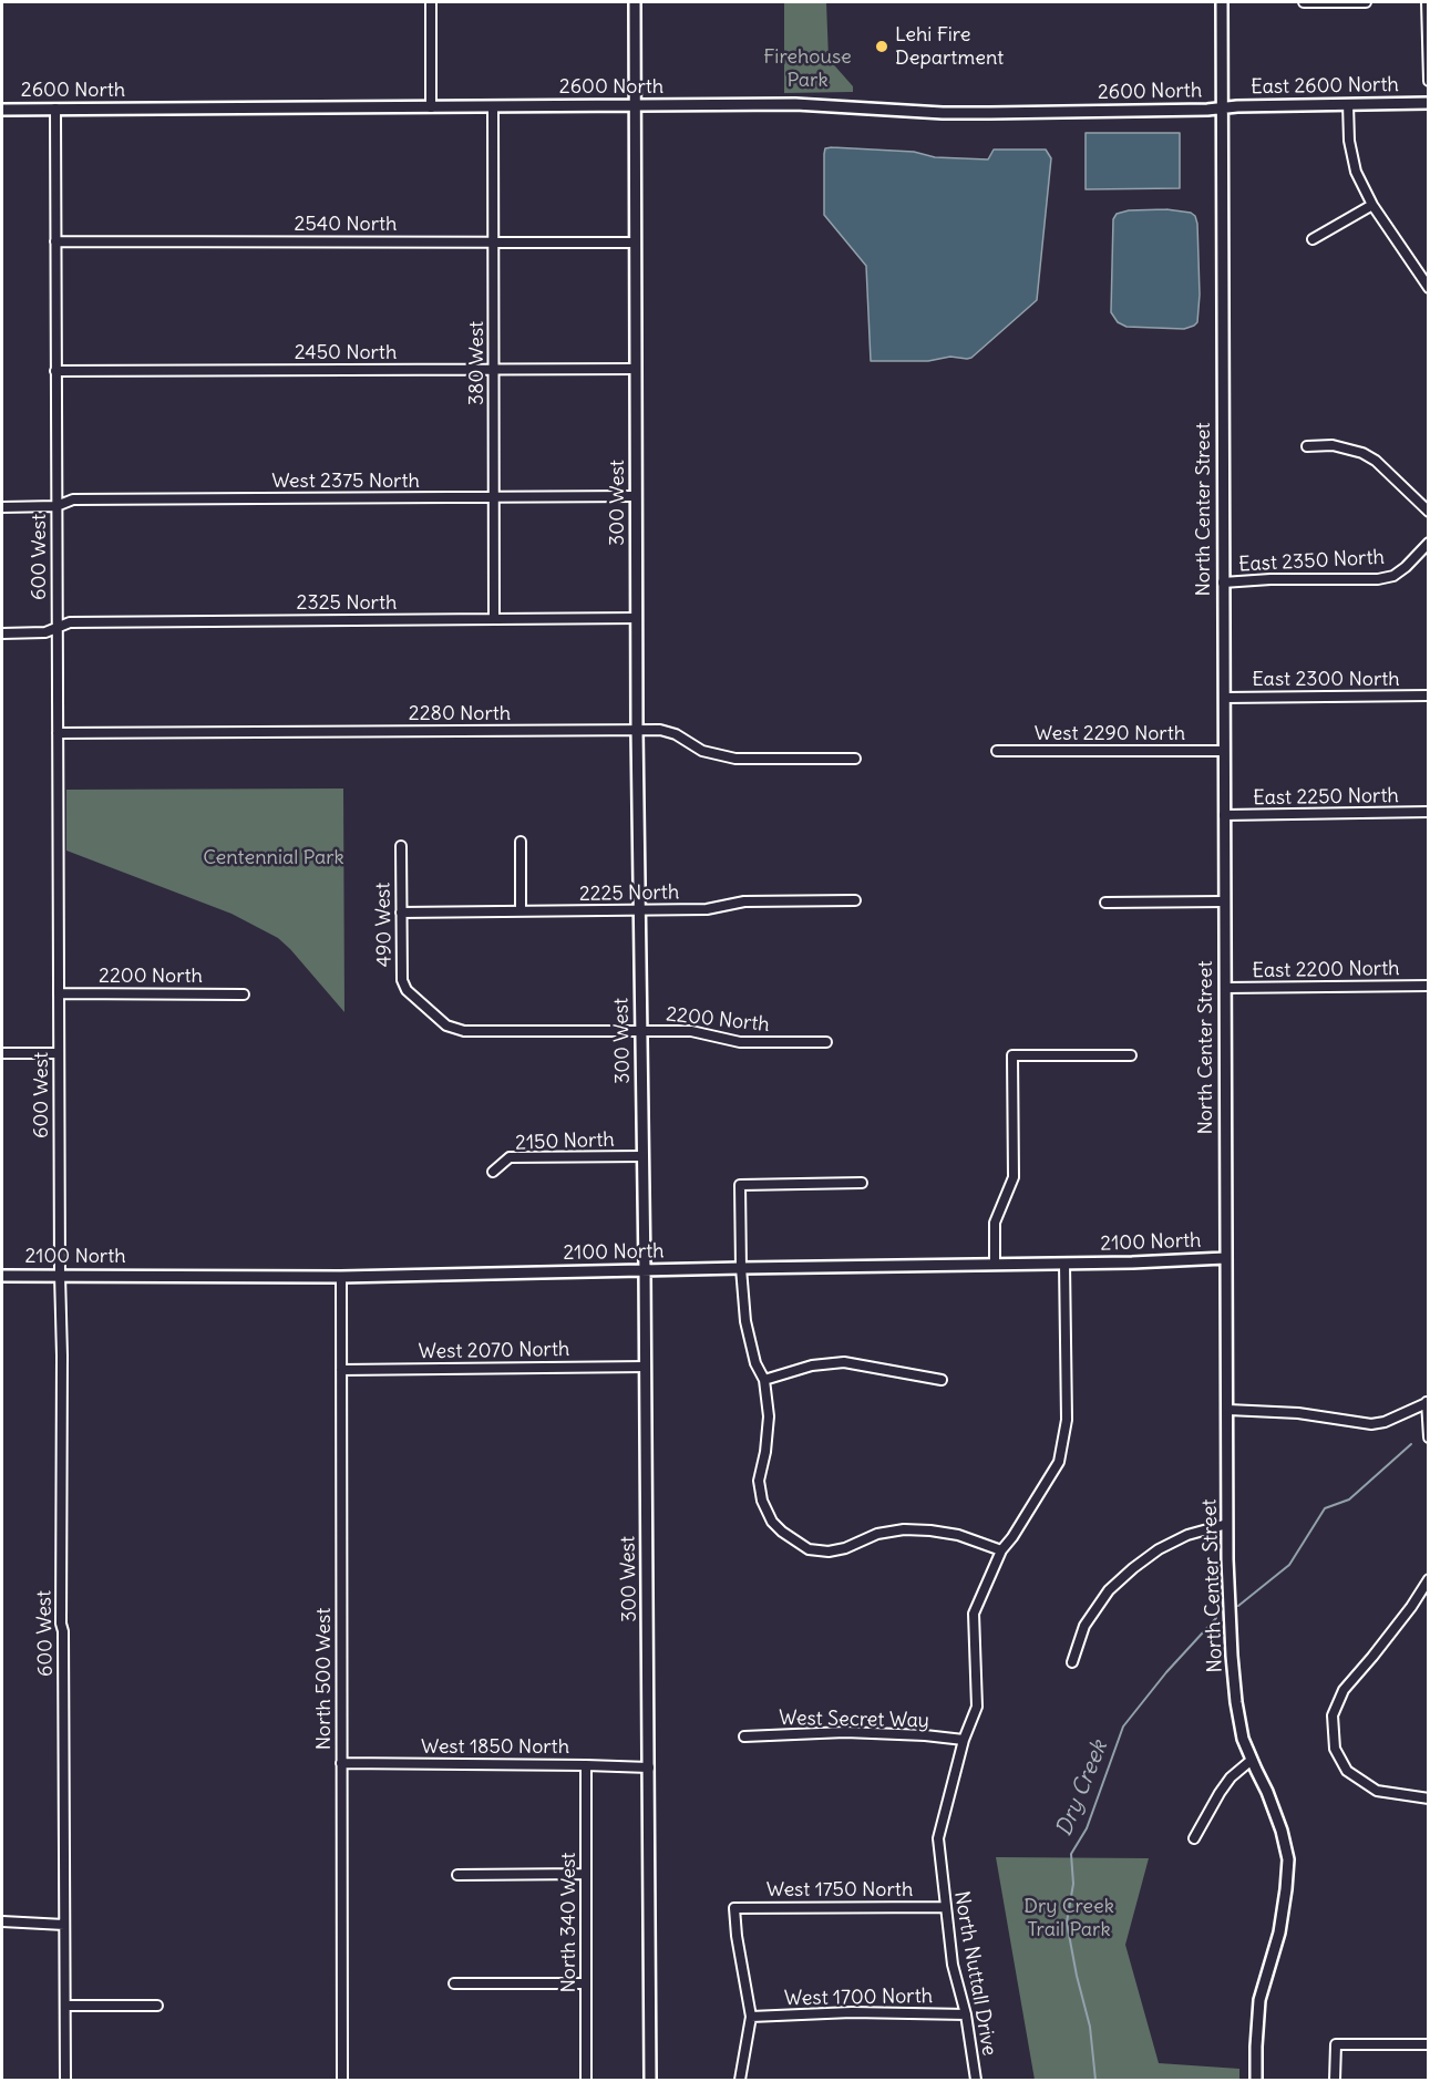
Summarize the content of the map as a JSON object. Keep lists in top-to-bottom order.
{
  "streets": {
    "street": [
      "East 2600 North",
      "2600 North",
      "2540 North",
      "2450 North",
      "380 West",
      "West 2375 North",
      "300 West",
      "North Center Street",
      "600 West",
      "East 2350 North",
      "2325 North",
      "East 2300 North",
      "2280 North",
      "West 2290 North",
      "East 2250 North",
      "2225 North",
      "490 West",
      "East 2200 North",
      "2200 North",
      "2150 North",
      "2100 North",
      "West 2070 North",
      "North 500 West",
      "West Secret Way",
      "West 1850 North",
      "West 1750 North",
      "North 340 West",
      "North Nuttall Drive",
      "West 1700 North"
    ]
  },
  "crossings": [
    ["East 2600 North", "2600 North"],
    ["East 2600 North", "North Center Street"],
    ["2600 North", "380 West"],
    ["2600 North", "300 West"],
    ["2600 North", "North Center Street"],
    ["2600 North", "600 West"],
    ["2540 North", "380 West"],
    ["2540 North", "300 West"],
    ["2540 North", "600 West"],
    ["2450 North", "380 West"],
    ["2450 North", "300 West"],
    ["2450 North", "600 West"],
    ["380 West", "West 2375 North"],
    ["380 West", "2325 North"],
    ["West 2375 North", "300 West"],
    ["West 2375 North", "600 West"],
    ["300 West", "2325 North"],
    ["300 West", "2280 North"],
    ["300 West", "2225 North"],
    ["300 West", "2200 North"],
    ["300 West", "2150 North"],
    ["300 West", "2100 North"],
    ["300 West", "West 2070 North"],
    ["300 West", "West 1850 North"],
    ["North Center Street", "East 2350 North"],
    ["North Center Street", "East 2300 North"],
    ["North Center Street", "West 2290 North"],
    ["North Center Street", "East 2250 North"],
    ["North Center Street", "East 2200 North"],
    ["North Center Street", "2100 North"],
    ["600 West", "2325 North"],
    ["600 West", "2280 North"],
    ["600 West", "2200 North"],
    ["600 West", "2100 North"],
    ["2225 North", "490 West"],
    ["490 West", "2200 North"],
    ["2100 North", "North 500 West"],
    ["2100 North", "North Nuttall Drive"],
    ["West 2070 North", "North 500 West"],
    ["North 500 West", "West 1850 North"],
    ["West Secret Way", "North Nuttall Drive"],
    ["West 1850 North", "North 340 West"],
    ["West 1750 North", "North Nuttall Drive"],
    ["West 1750 North", "West 1700 North"],
    ["North Nuttall Drive", "West 1700 North"]
  ],
  "water": ["Dry Creek"],
  "parks": ["Firehouse Park", "Centennial Park", "Dry Creek Trail Park"],
  "places": ["Lehi Fire Department"]
}
